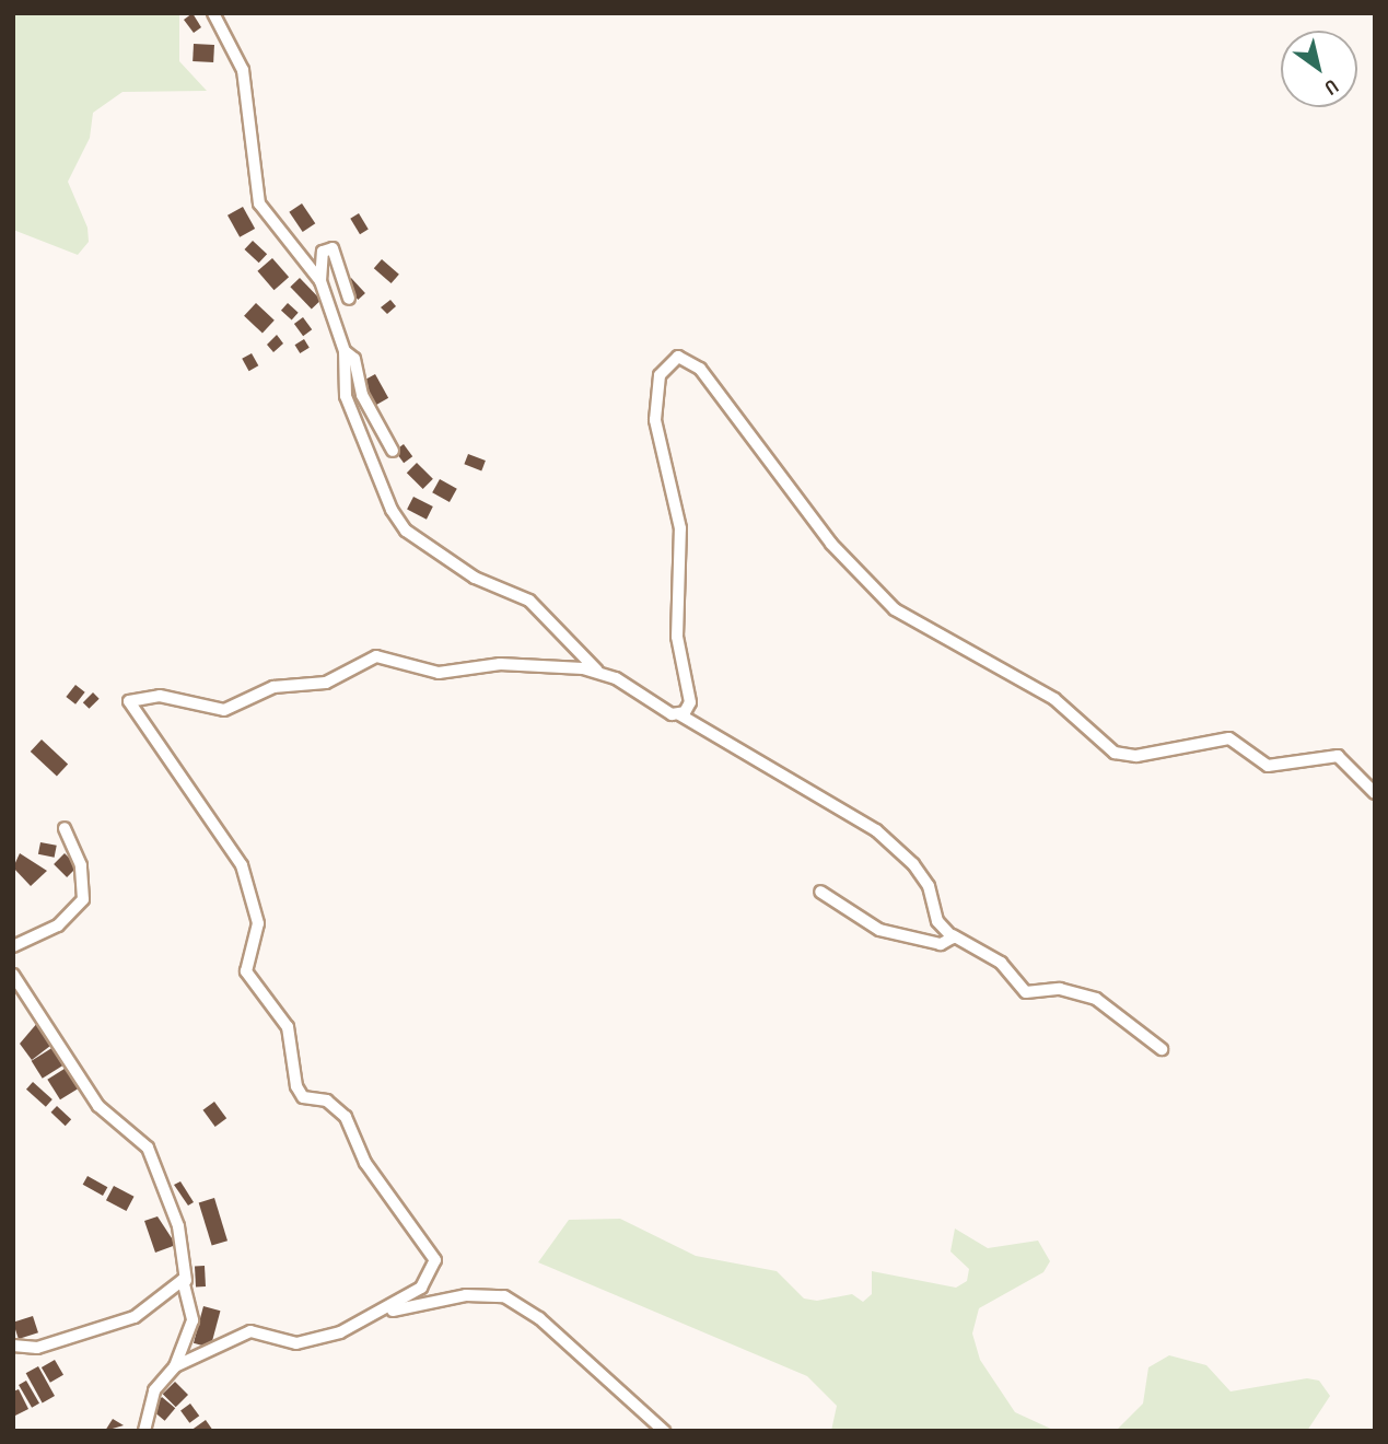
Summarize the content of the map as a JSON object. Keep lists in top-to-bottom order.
{
  "north": "bottom right"
}
